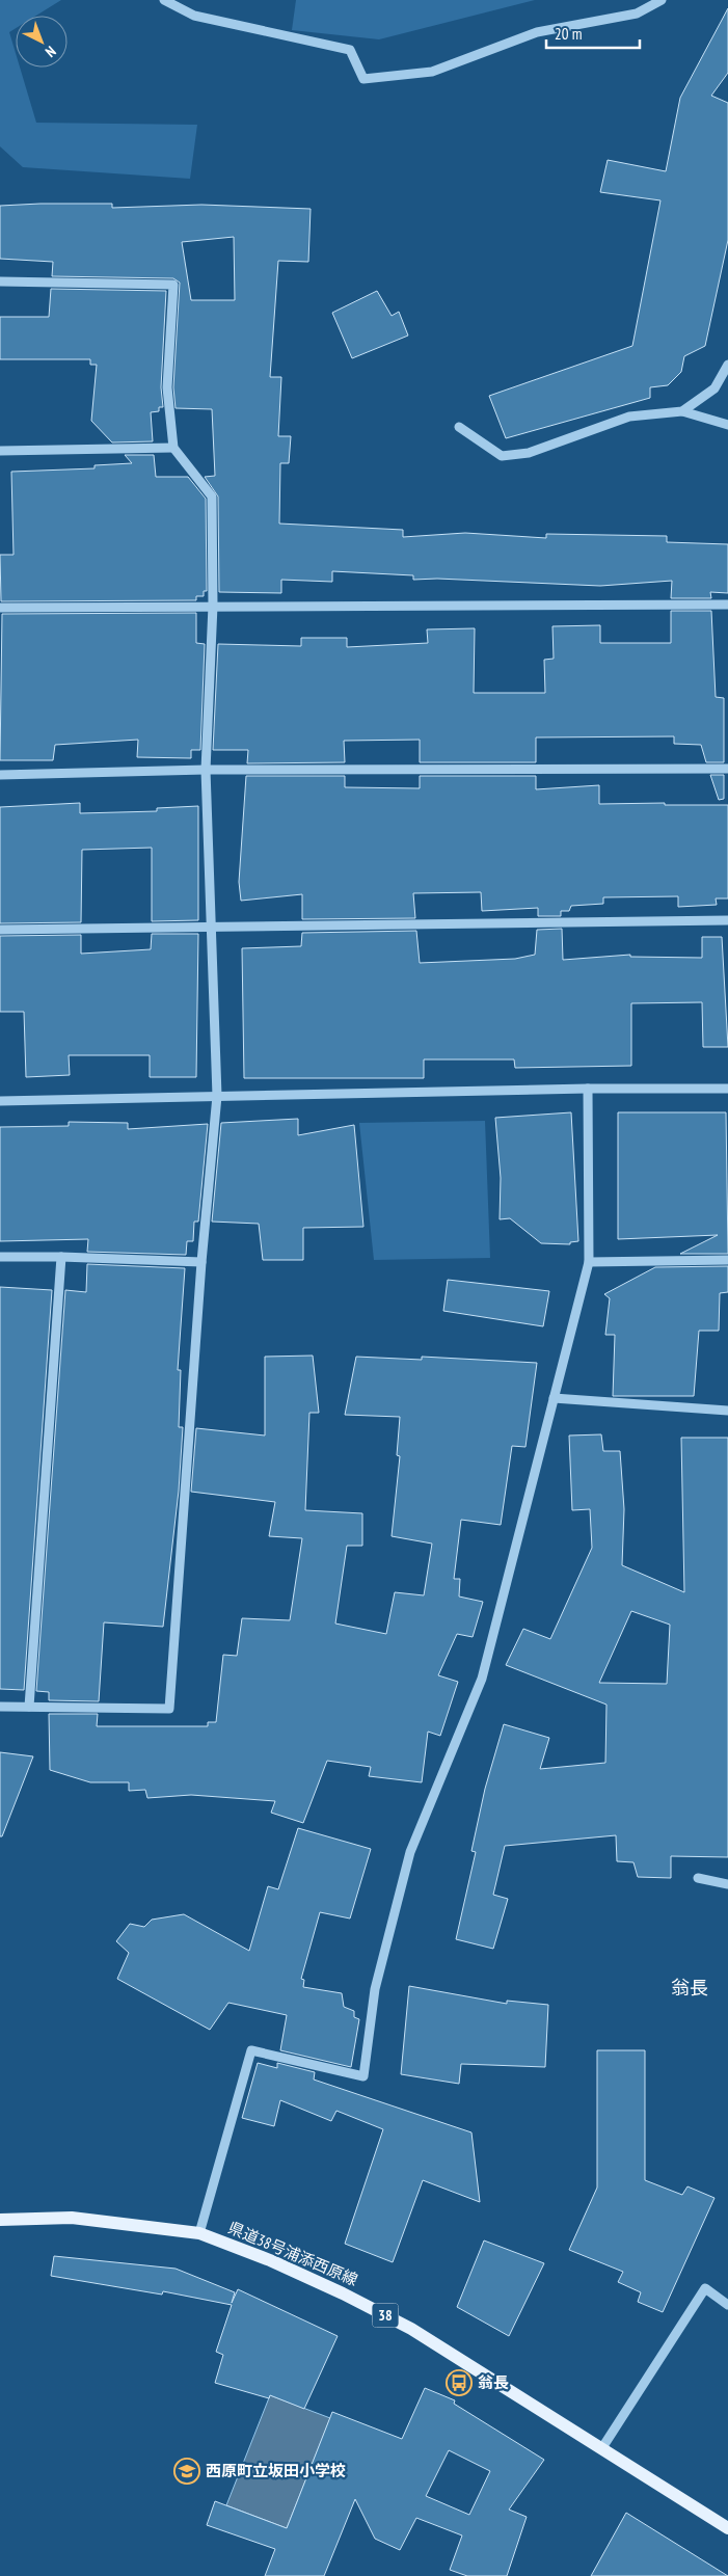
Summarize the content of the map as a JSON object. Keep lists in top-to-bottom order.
{
  "streets": {
    "main road": ["県道38号浦添西原線", "38"]
  },
  "districts": ["翁長"],
  "places": {
    "bus stop": ["翁長"],
    "school or university": ["西原町立坂田小学校"]
  },
  "scale_bar": "20 m",
  "north": "bottom right"
}
